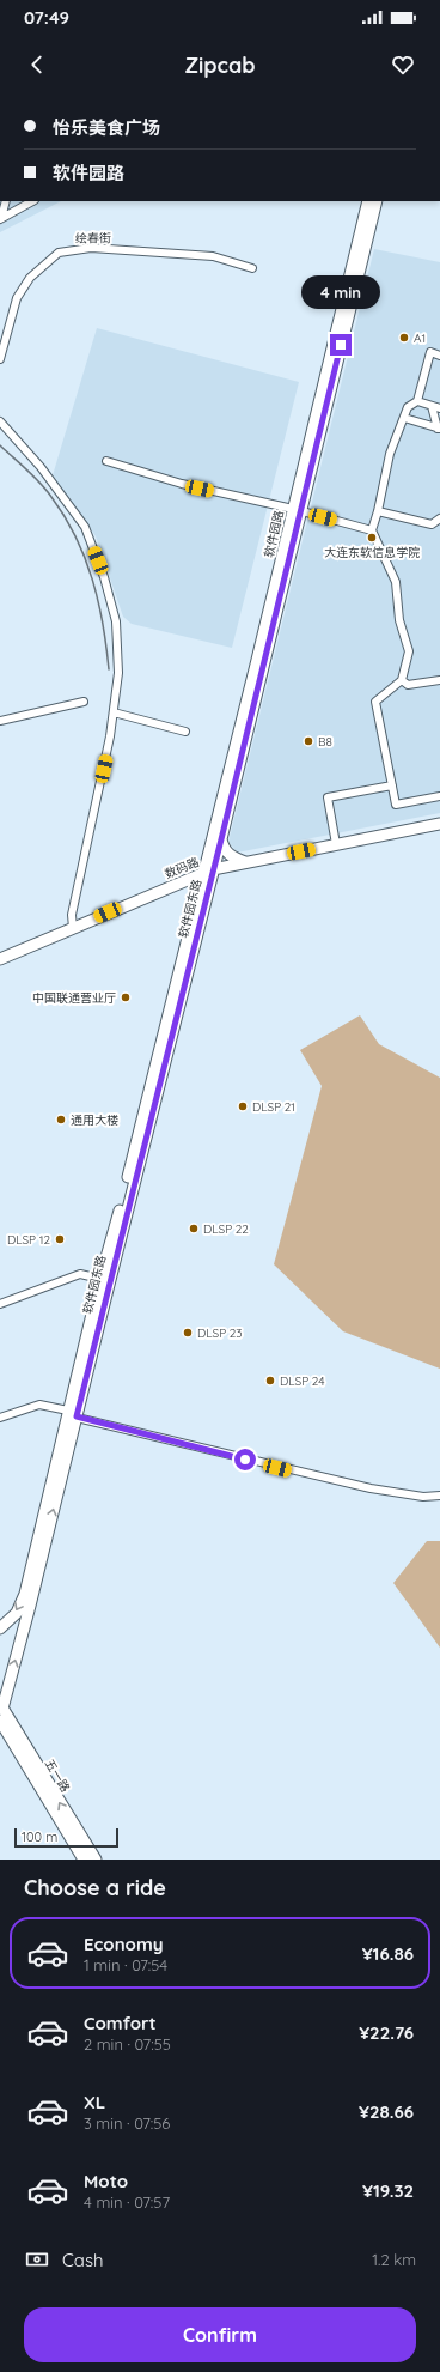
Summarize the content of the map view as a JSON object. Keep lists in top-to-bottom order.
{
  "streets": {
    "main road": [
      "软件园路",
      "数码路",
      "软件园东路",
      "五一路"
    ],
    "street": ["绘春街"]
  },
  "crossings": [
    ["软件园路", "数码路"],
    ["软件园路", "软件园东路"],
    ["数码路", "软件园东路"],
    ["软件园东路", "五一路"]
  ],
  "places": [
    "A1",
    "大连东软信息学院",
    "B8",
    "中国联通营业厅",
    "DLSP 21",
    "通用大楼",
    "DLSP 22",
    "DLSP 12",
    "DLSP 23",
    "DLSP 24"
  ],
  "scale_bar": "100 m",
  "page": {
    "status": "07:49",
    "header": "Zipcab",
    "banner": ["怡乐美食广场", "软件园路"],
    "bubble": "4 min",
    "scale": "100 m",
    "heading": "Choose a ride",
    "list": [
      {
        "name": "Economy",
        "note": "1 min · 07:54",
        "value": "¥16.86"
      },
      {
        "name": "Comfort",
        "note": "2 min · 07:55",
        "value": "¥22.76"
      },
      {
        "name": "XL",
        "note": "3 min · 07:56",
        "value": "¥28.66"
      },
      {
        "name": "Moto",
        "note": "4 min · 07:57",
        "value": "¥19.32"
      }
    ],
    "pay": ["Cash", "1.2 km"],
    "buttons": "Confirm"
  }
}
